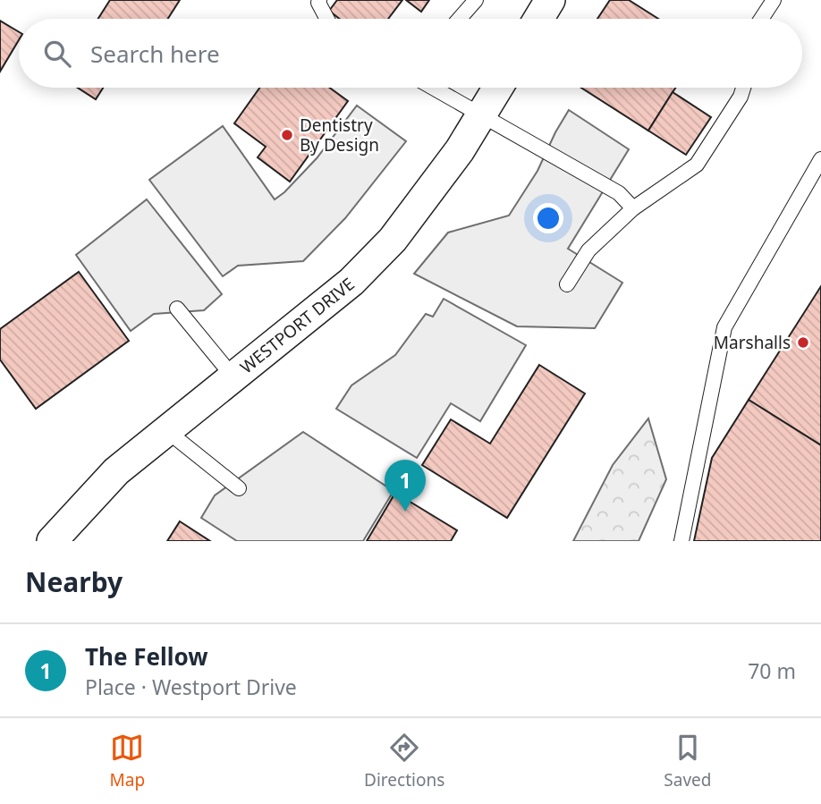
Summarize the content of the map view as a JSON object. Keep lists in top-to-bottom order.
{
  "streets": {
    "street": ["WESTPORT DRIVE"]
  },
  "places": ["Dentistry By Design", "Marshalls"],
  "page": {
    "search": "Search here",
    "pins": "1",
    "heading": "Nearby",
    "list": [
      {
        "mark": "1",
        "name": "The Fellow",
        "note": "Place · Westport Drive",
        "value": "70 m"
      }
    ],
    "nav": ["Map", "Directions", "Saved"]
  }
}
